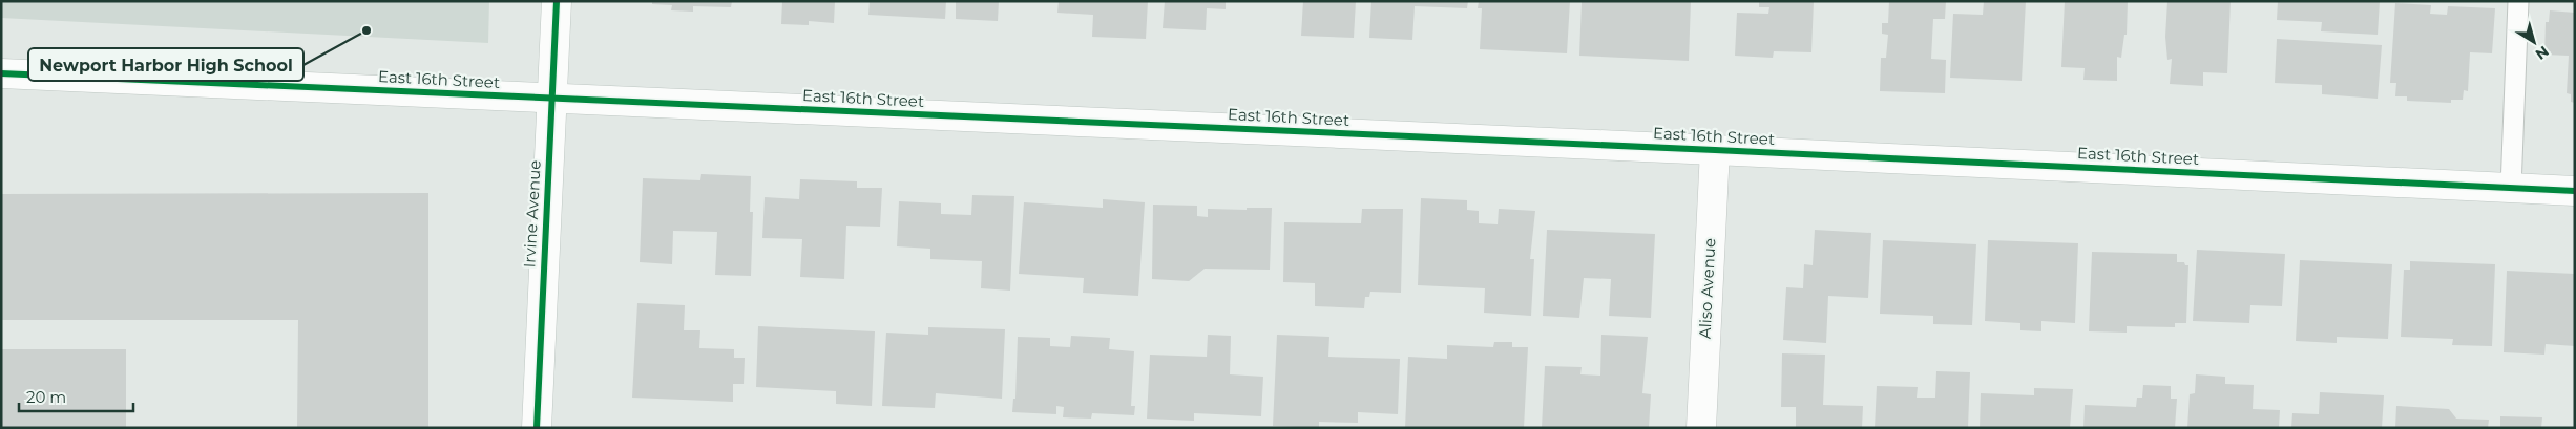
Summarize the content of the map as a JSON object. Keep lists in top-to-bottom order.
{
  "streets": {
    "street": ["East 16th Street", "Irvine Avenue", "Aliso Avenue"]
  },
  "crossings": [
    ["East 16th Street", "Irvine Avenue"],
    ["East 16th Street", "Aliso Avenue"]
  ],
  "places": ["Newport Harbor High School"],
  "scale_bar": "20 m",
  "north": "bottom right"
}
